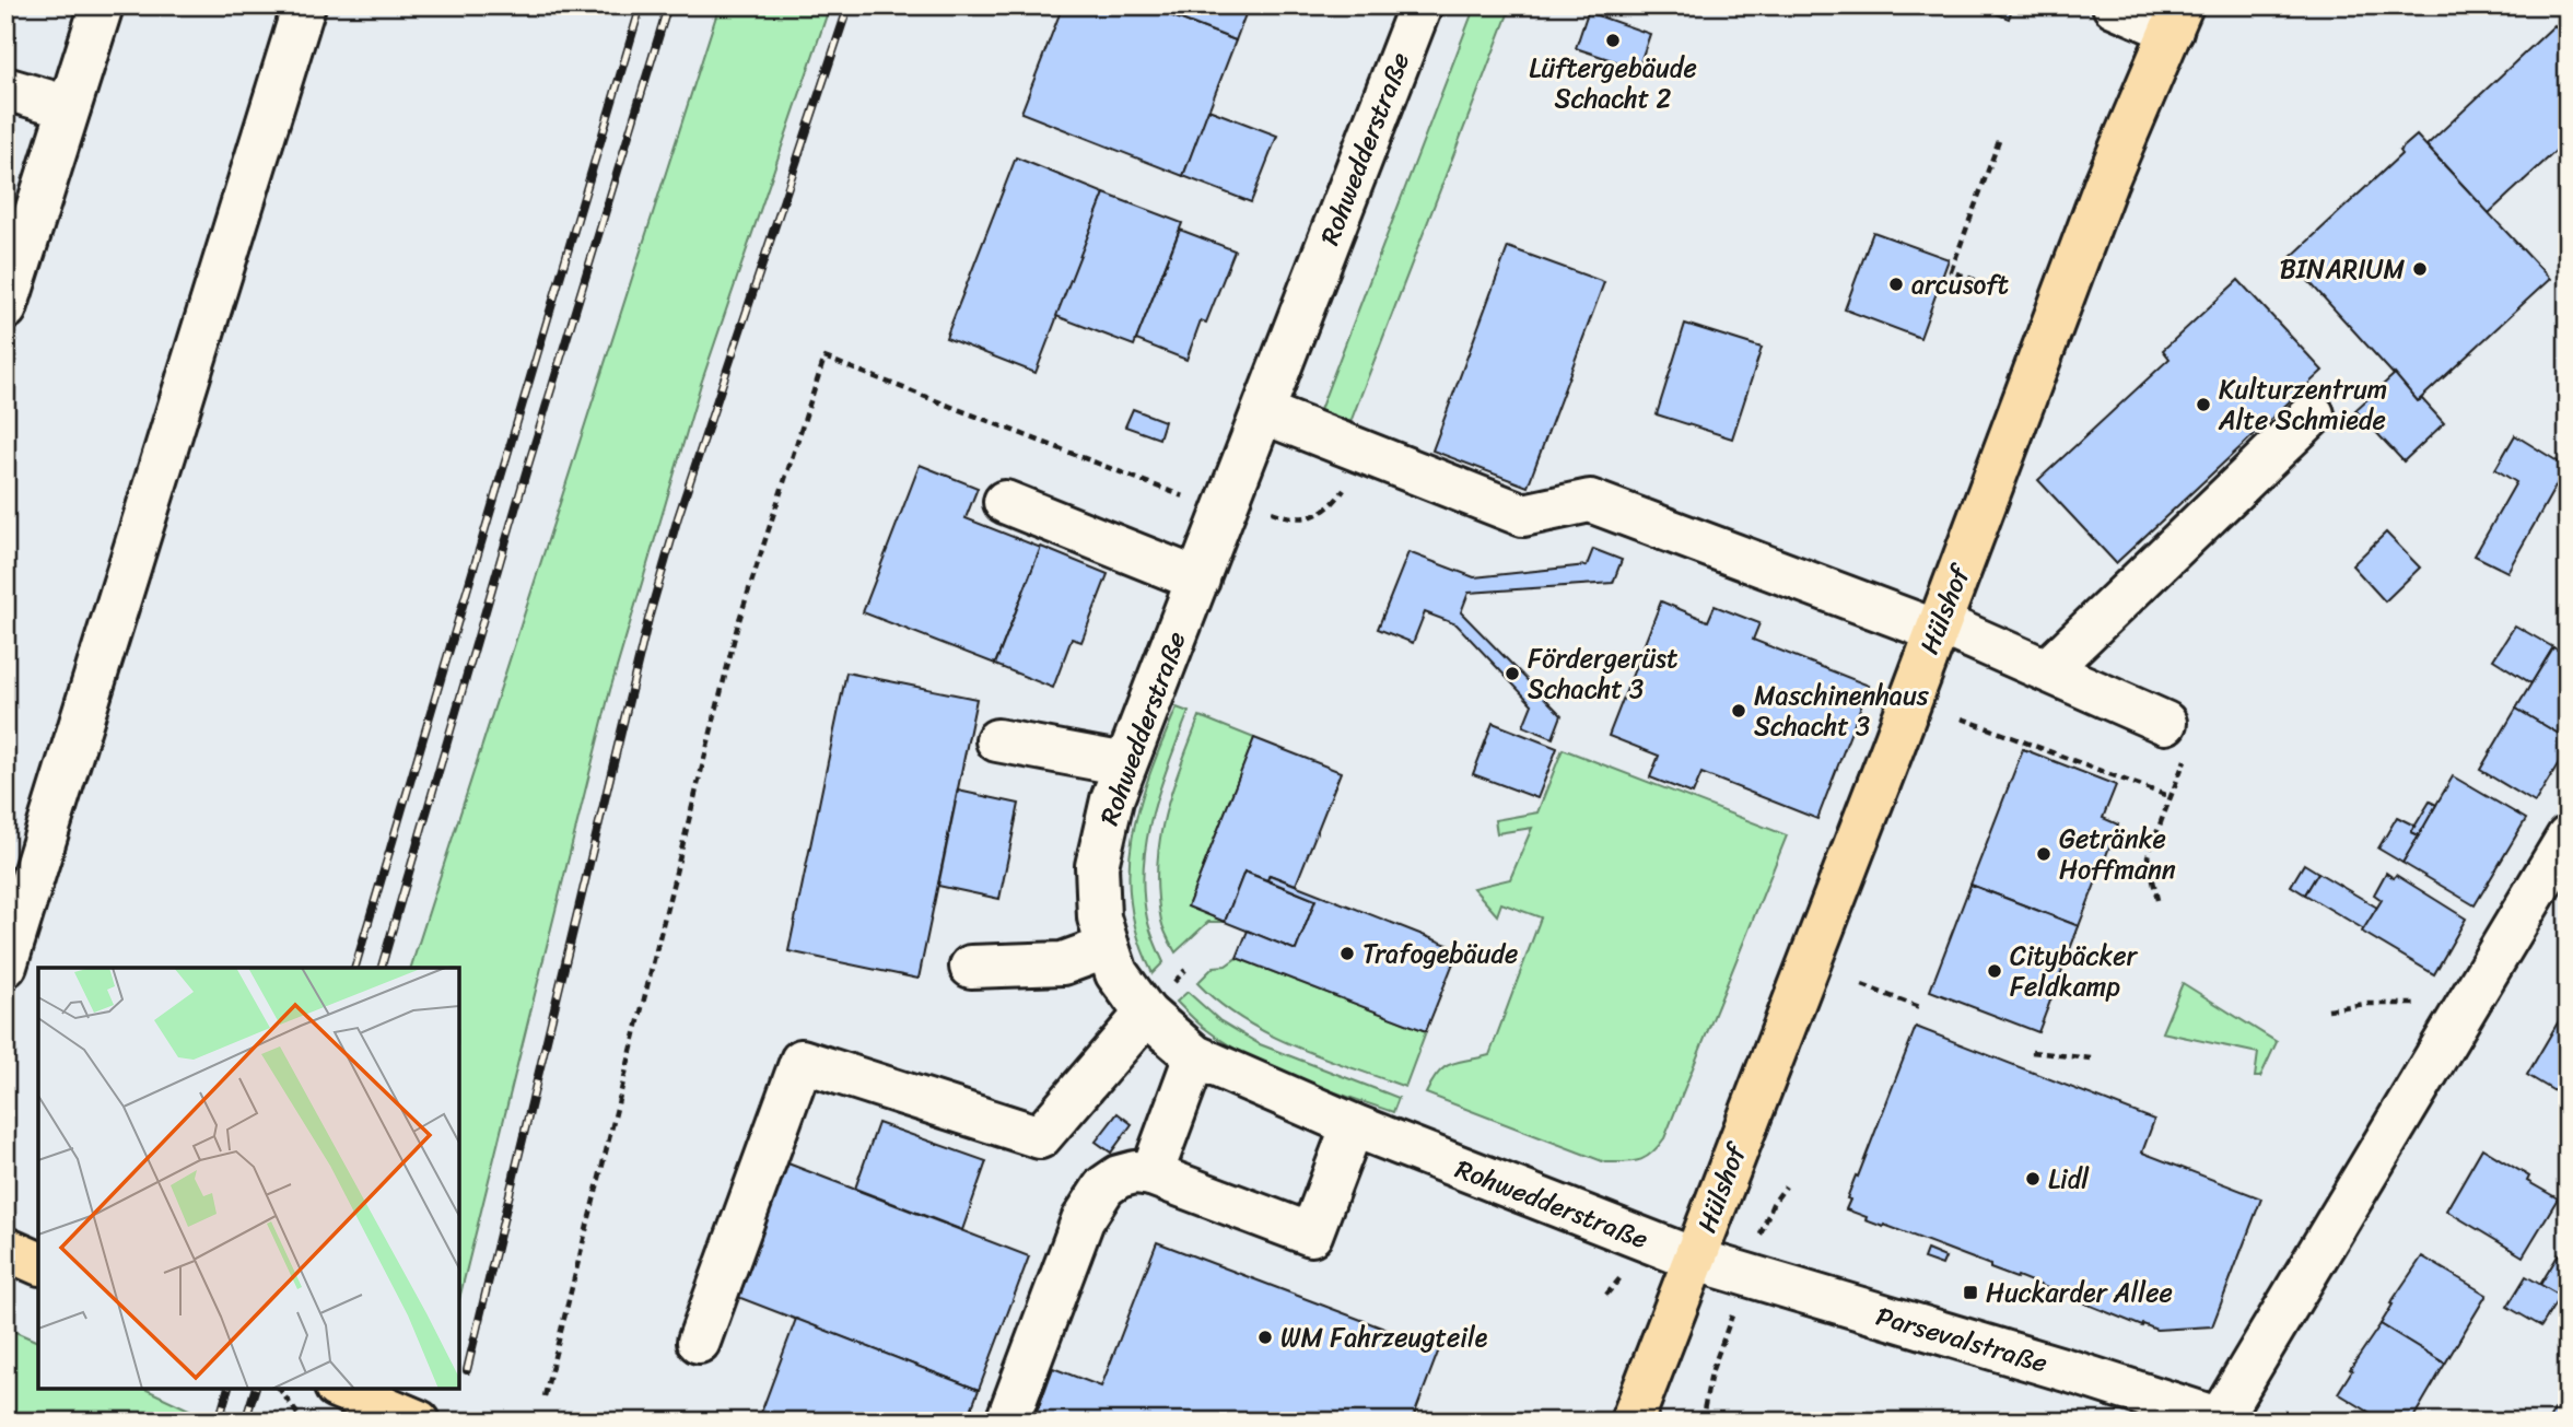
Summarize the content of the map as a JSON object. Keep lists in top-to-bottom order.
{
  "streets": {
    "main road": ["Hülshof"],
    "street": ["Rohwedderstraße", "Parsevalstraße"]
  },
  "crossings": [
    ["Rohwedderstraße", "Hülshof"],
    ["Rohwedderstraße", "Parsevalstraße"],
    ["Hülshof", "Parsevalstraße"]
  ],
  "places": {
    "other": [
      "Lüftergebäude Schacht 2",
      "BINARIUM",
      "arcusoft",
      "Kulturzentrum Alte Schmiede",
      "Fördergerüst Schacht 3",
      "Maschinenhaus Schacht 3",
      "Getränke Hoffmann",
      "Trafogebäude",
      "Citybäcker Feldkamp",
      "Lidl",
      "WM Fahrzeugteile"
    ],
    "transit": ["Huckarder Allee"]
  }
}
